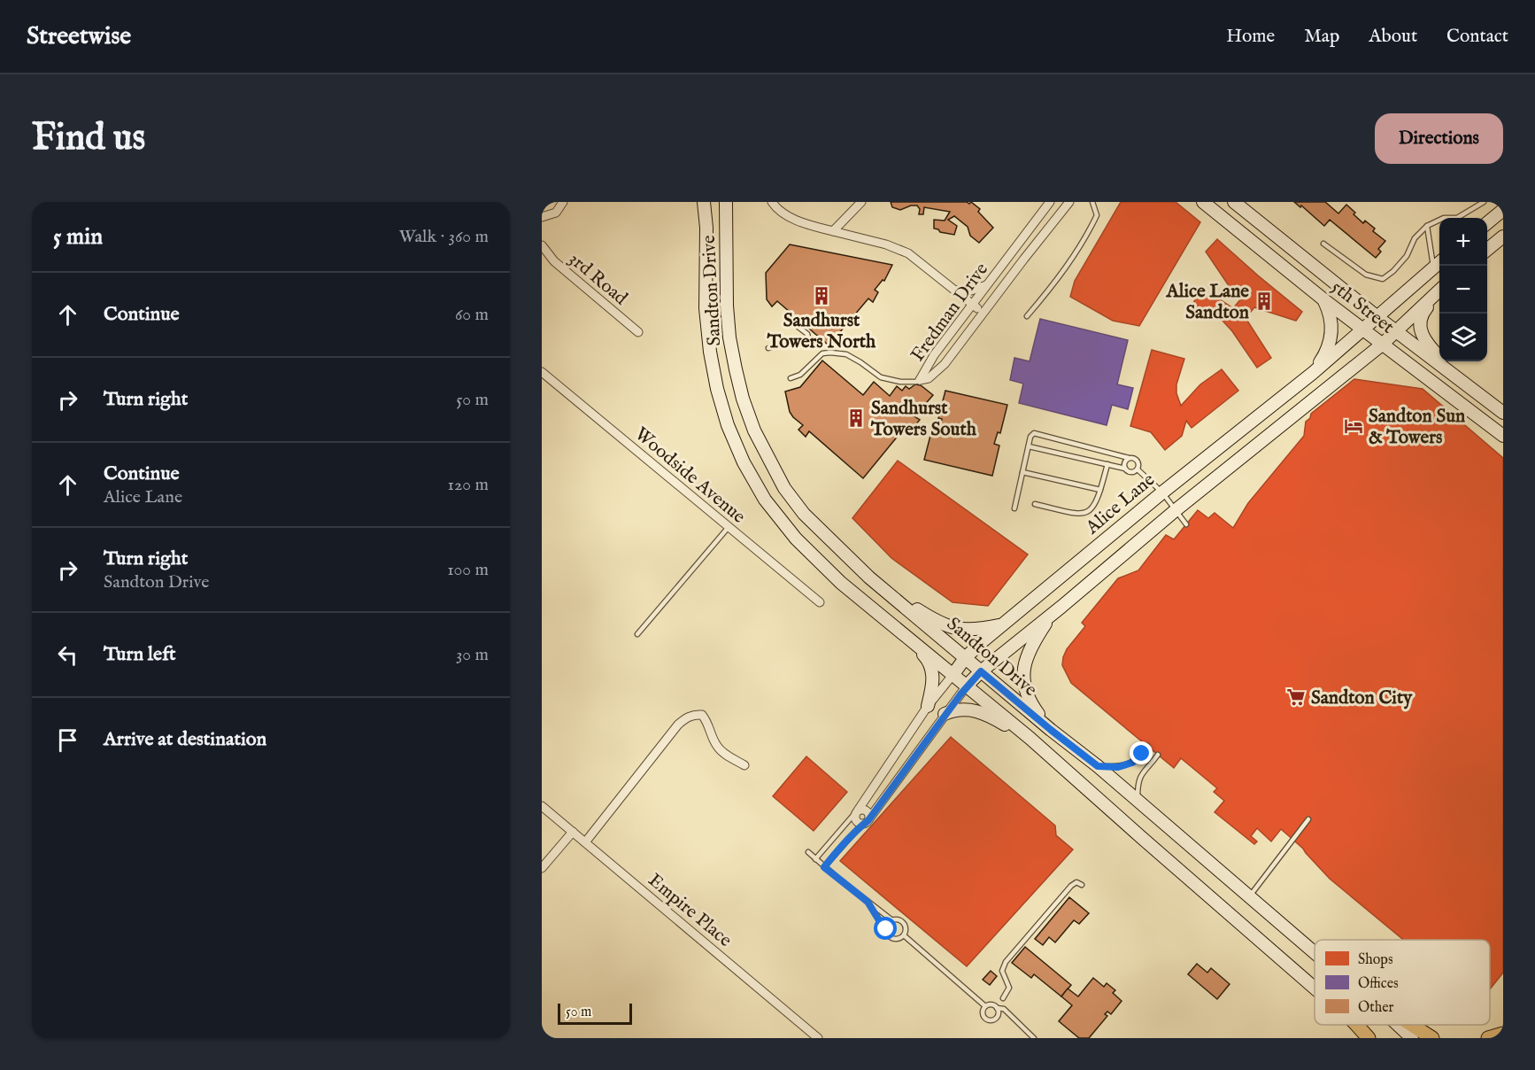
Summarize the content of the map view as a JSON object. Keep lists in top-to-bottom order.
{
  "streets": {
    "main road": ["Sandton Drive", "5th Street", "Alice Lane"],
    "street": [
      "3rd Road",
      "Fredman Drive",
      "Woodside Avenue",
      "Empire Place"
    ]
  },
  "crossings": [
    ["Sandton Drive", "Alice Lane"],
    ["5th Street", "Alice Lane"]
  ],
  "places": {
    "building": ["Sandhurst Towers North", "Alice Lane Sandton", "Sandhurst Towers South"],
    "hotel": ["Sandton Sun & Towers"],
    "supermarket": ["Sandton City"]
  },
  "legend": ["Shops", "Offices", "Other"],
  "scale_bar": "50 m",
  "page": {
    "header": "Streetwise",
    "nav": [
      "Home",
      "Map",
      "About",
      "Contact"
    ],
    "buttons": "Directions",
    "title": "Find us",
    "heading": ["5 min", "Walk · 360 m"],
    "map_buttons": ["+", "−"],
    "list": [
      ["Continue", "60 m"],
      ["Turn right", "50 m"],
      ["Continue", "Alice Lane", "120 m"],
      ["Turn right", "Sandton Drive", "100 m"],
      ["Turn left", "30 m"],
      "Arrive at destination"
    ],
    "scale": "50 m"
  }
}
